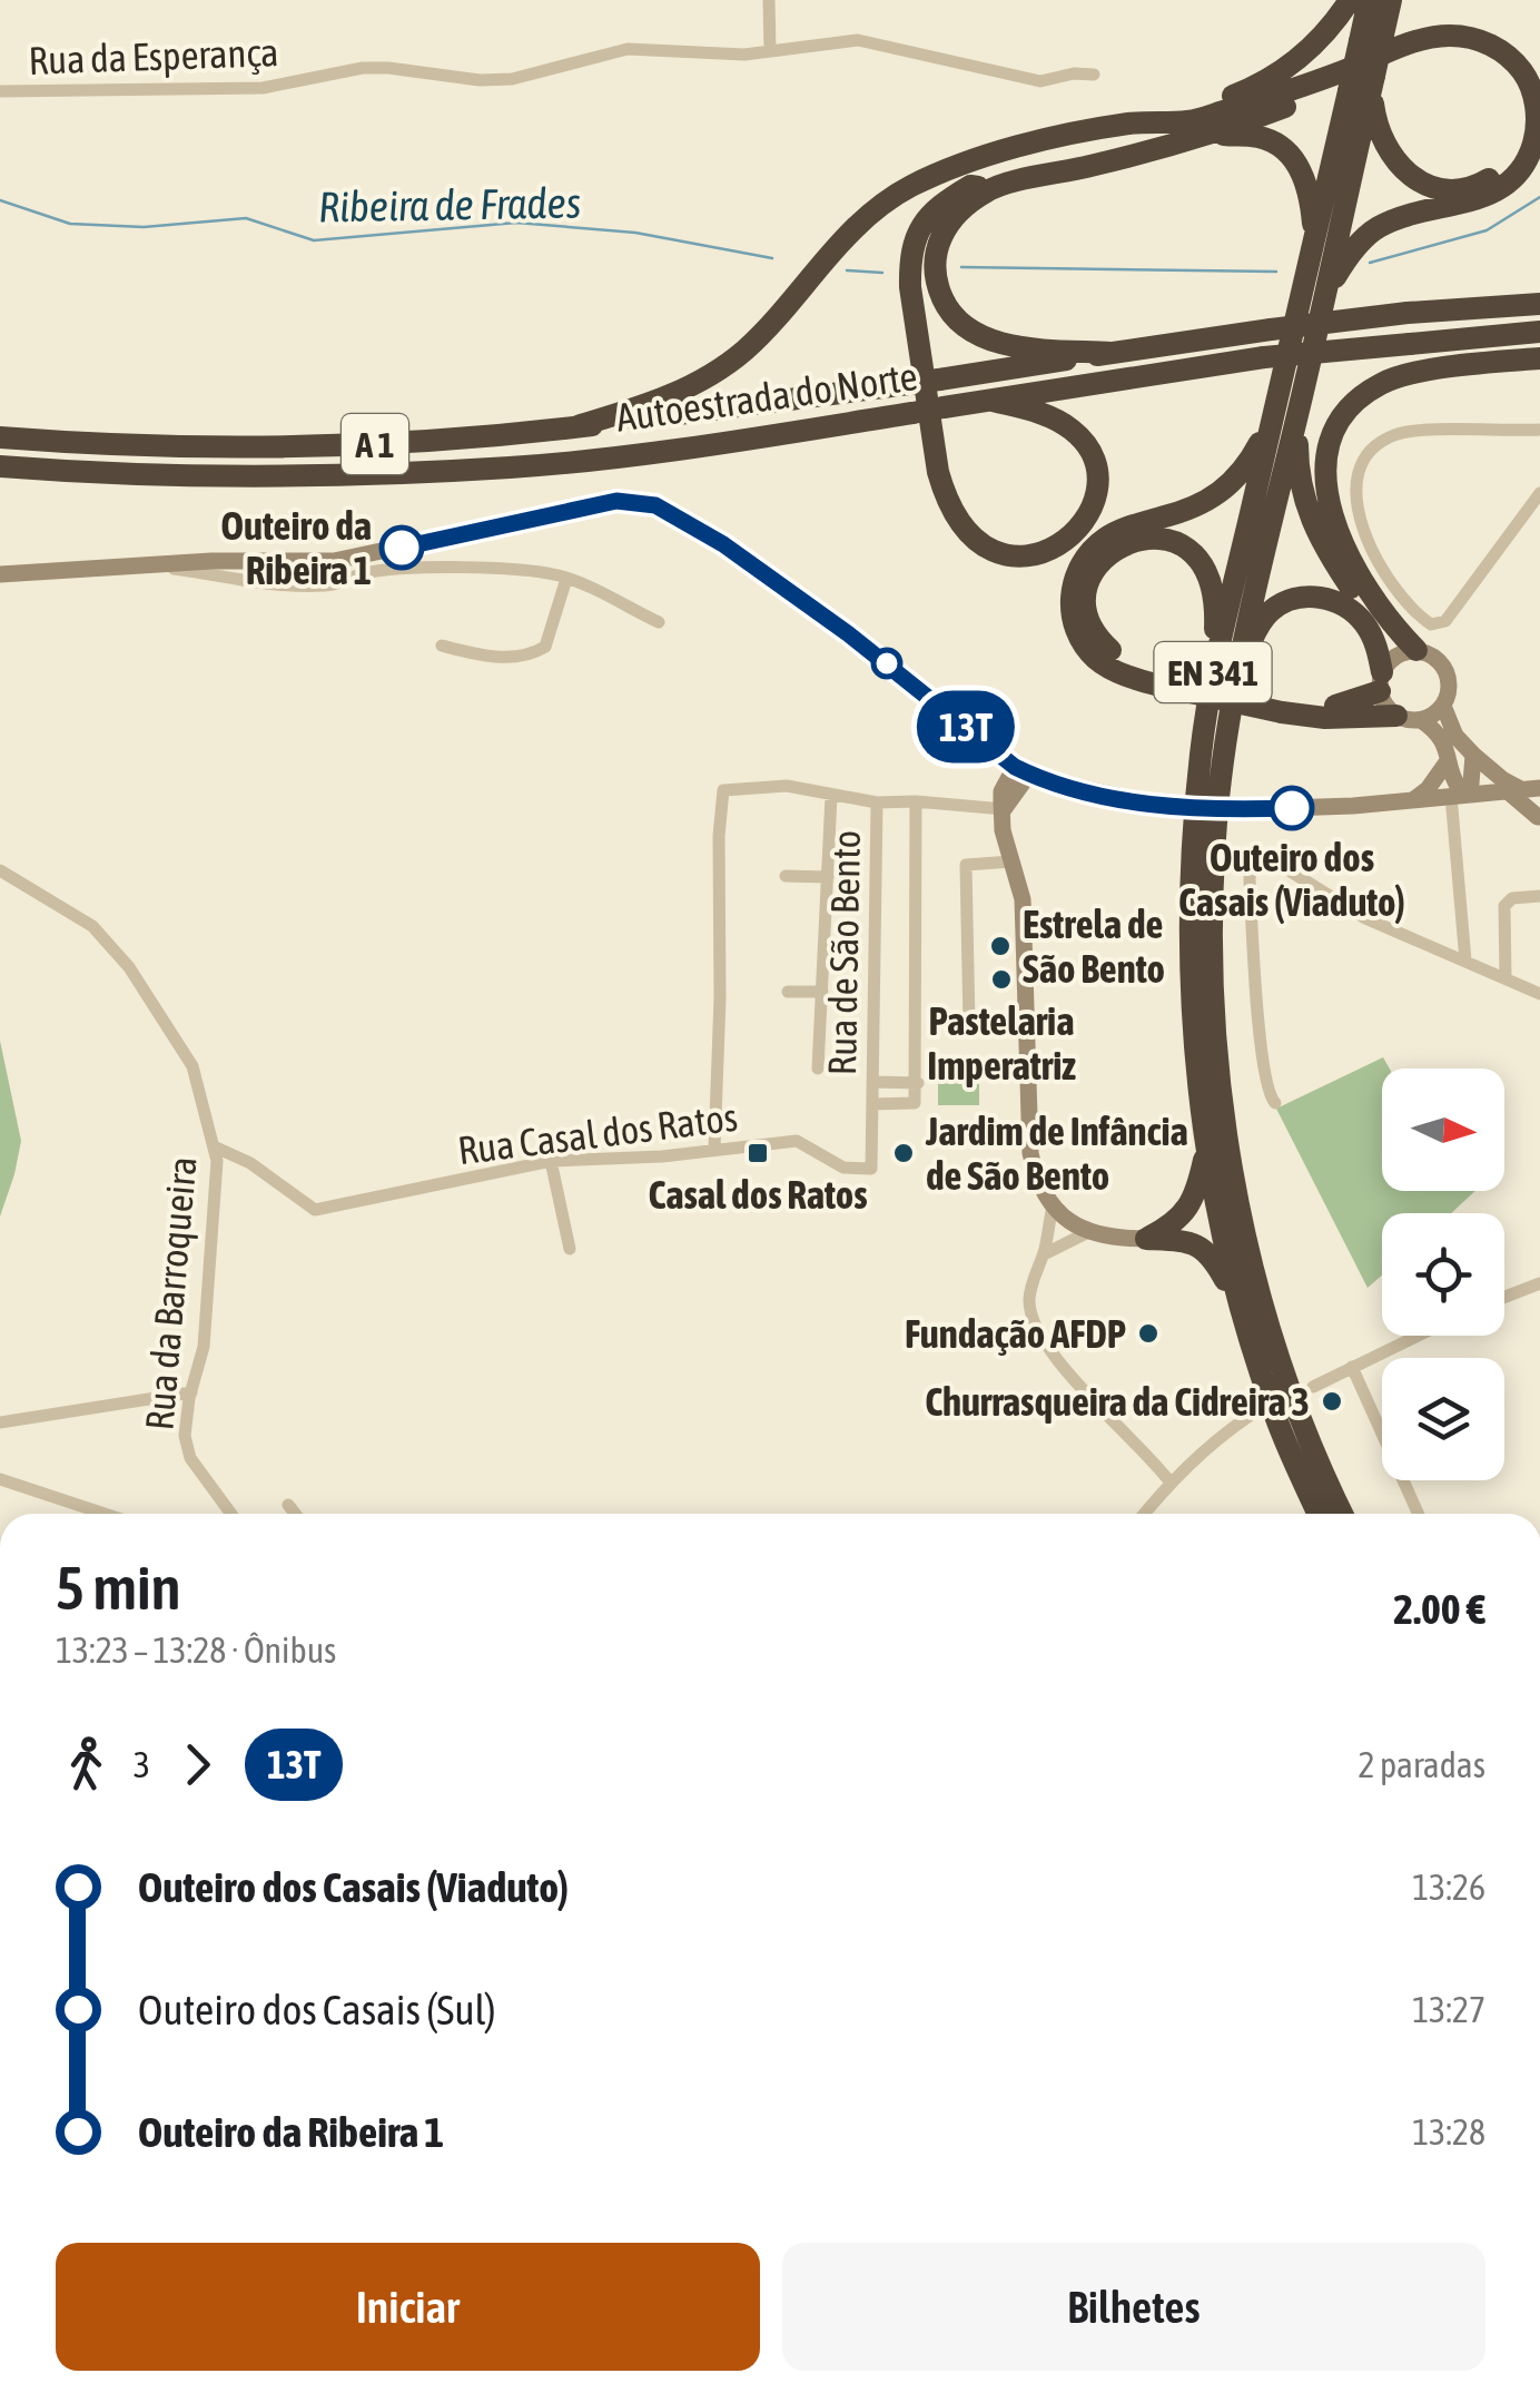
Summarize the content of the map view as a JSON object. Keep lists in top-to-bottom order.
{
  "streets": {
    "highway": ["Autoestrada do Norte", "A 1", "EN 341"],
    "street": [
      "Rua da Esperança",
      "Rua de São Bento",
      "Rua Casal dos Ratos",
      "Rua da Barroqueira"
    ]
  },
  "crossings": [
    ["Rua de São Bento", "Rua Casal dos Ratos"],
    ["Rua Casal dos Ratos", "Rua da Barroqueira"]
  ],
  "water": ["Ribeira de Frades"],
  "places": {
    "other": [
      "Outeiro da Ribeira 1",
      "Outeiro dos Casais (Viaduto)",
      "Estrela de São Bento",
      "Pastelaria Imperatriz",
      "Jardim de Infância de São Bento",
      "Fundação AFDP",
      "Churrasqueira da Cidreira 3"
    ],
    "transit": ["Casal dos Ratos"]
  },
  "lines": ["bus line 13T"],
  "north": "right",
  "page": {
    "on_map": "13T",
    "heading": ["5 min", "13:23 – 13:28 · Ônibus", "2.00 €"],
    "legs": ["3", "13T", "2 paradas"],
    "list": [
      {
        "name": "Outeiro dos Casais (Viaduto)",
        "value": "13:26"
      },
      {
        "name": "Outeiro dos Casais (Sul)",
        "value": "13:27"
      },
      {
        "name": "Outeiro da Ribeira 1",
        "value": "13:28"
      }
    ],
    "buttons": ["Iniciar", "Bilhetes"]
  }
}
